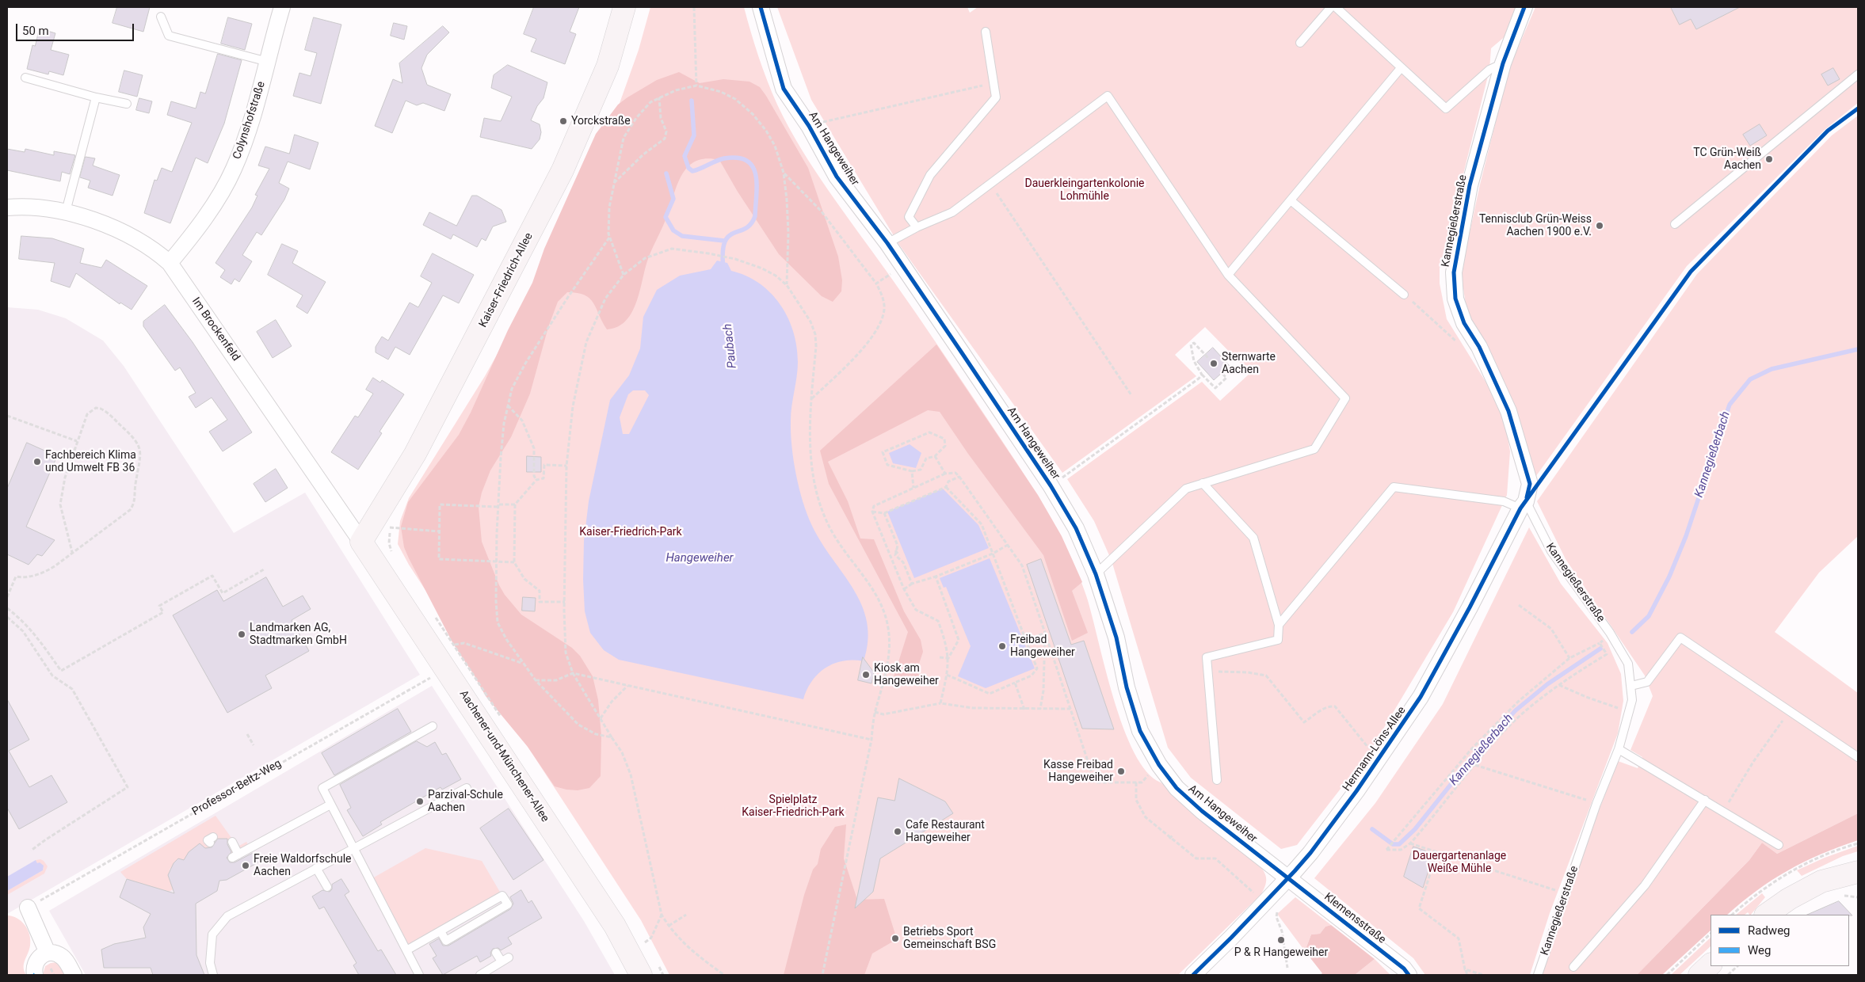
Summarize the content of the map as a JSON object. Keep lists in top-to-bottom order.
{
  "streets": {
    "street": [
      "Colynshofstraße",
      "Am Hangeweiher",
      "Kannegießerstraße",
      "Kaiser-Friedrich-Allee",
      "Im Brockenfeld",
      "Hermann-Löns-Allee",
      "Aachener-und-Münchener-Allee",
      "Klemensstraße"
    ],
    "path": ["Professor-Beltz-Weg"]
  },
  "crossings": [
    ["Colynshofstraße", "Im Brockenfeld"],
    ["Am Hangeweiher", "Hermann-Löns-Allee"],
    ["Am Hangeweiher", "Klemensstraße"],
    ["Kannegießerstraße", "Hermann-Löns-Allee"],
    ["Kaiser-Friedrich-Allee", "Im Brockenfeld"],
    ["Kaiser-Friedrich-Allee", "Aachener-und-Münchener-Allee"],
    ["Im Brockenfeld", "Aachener-und-Münchener-Allee"],
    ["Hermann-Löns-Allee", "Klemensstraße"],
    ["Aachener-und-Münchener-Allee", "Professor-Beltz-Weg"]
  ],
  "water": ["Paubach", "Kannegießerbach", "Hangeweiher"],
  "parks": [
    "Dauerkleingartenkolonie Lohmühle",
    "Kaiser-Friedrich-Park",
    "Spielplatz Kaiser-Friedrich-Park",
    "Dauergartenanlage Weiße Mühle"
  ],
  "places": [
    "Yorckstraße",
    "TC Grün-Weiß Aachen",
    "Tennisclub Grün-Weiss Aachen 1900 e.V.",
    "Sternwarte Aachen",
    "Fachbereich Klima und Umwelt FB 36",
    "Landmarken AG, Stadtmarken GmbH",
    "Freibad Hangeweiher",
    "Kiosk am Hangeweiher",
    "Kasse Freibad Hangeweiher",
    "Parzival-Schule Aachen",
    "Cafe Restaurant Hangeweiher",
    "Freie Waldorfschule Aachen",
    "Betriebs Sport Gemeinschaft BSG",
    "P & R Hangeweiher"
  ],
  "legend": ["Radweg", "Weg"],
  "scale_bar": "50 m"
}
